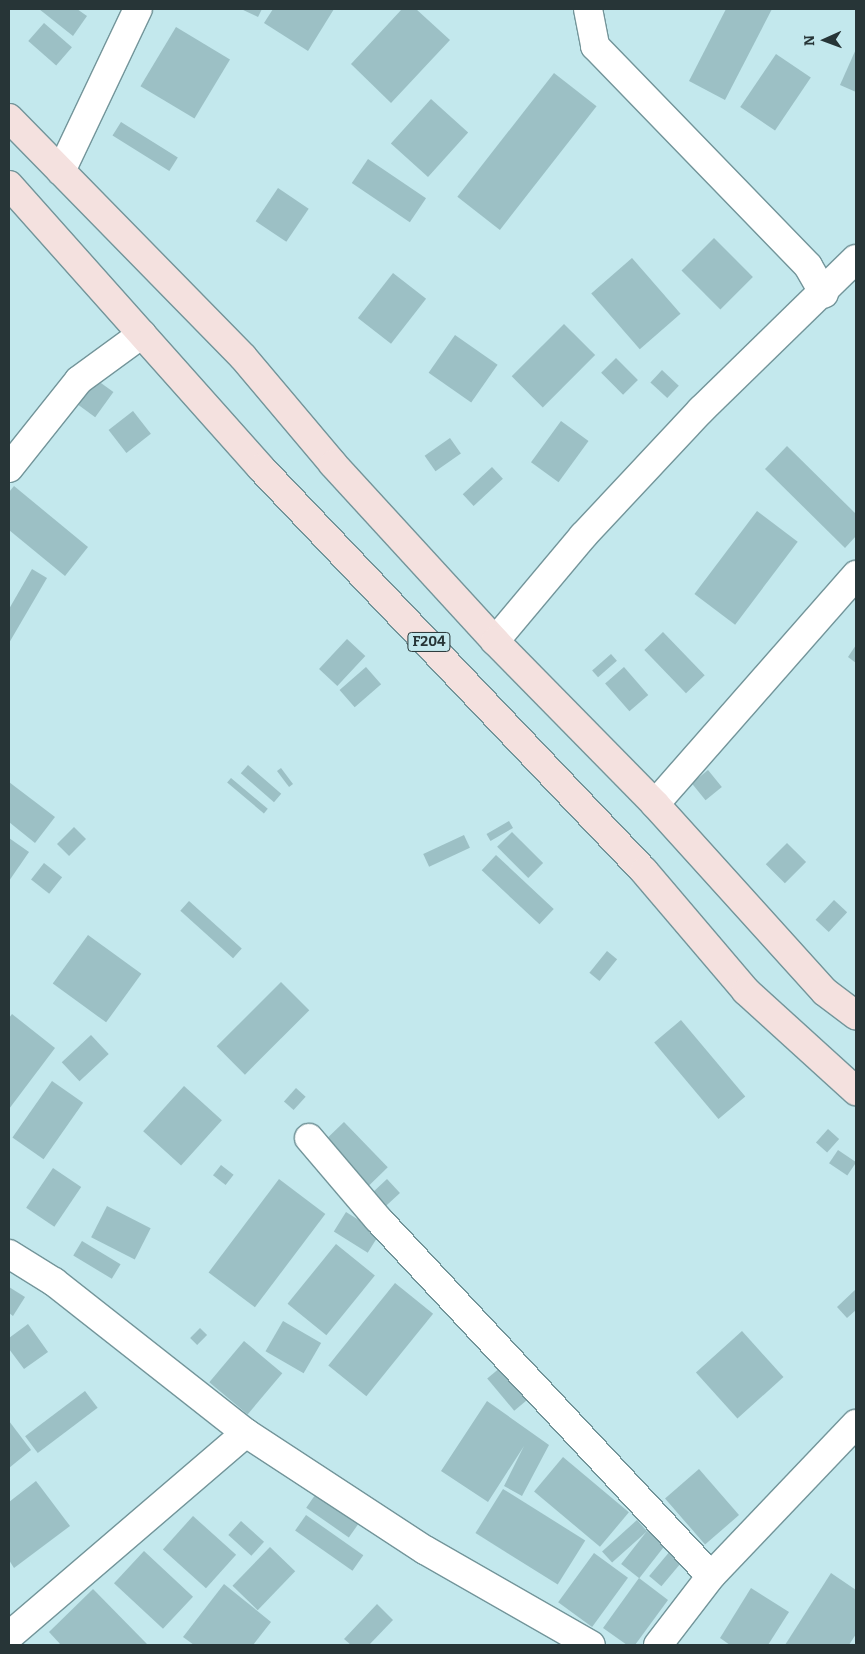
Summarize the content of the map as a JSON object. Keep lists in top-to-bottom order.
{
  "streets": {
    "main road": ["F204"]
  },
  "north": "left"
}
